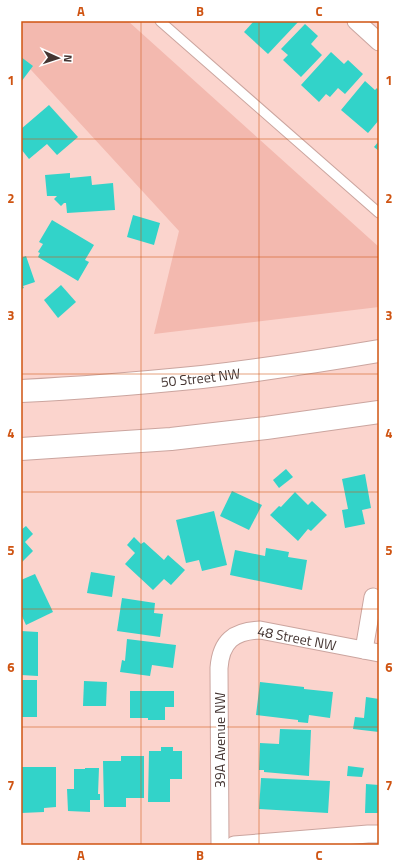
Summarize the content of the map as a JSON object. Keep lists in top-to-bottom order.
{
  "streets": {
    "main road": ["50 Street NW"],
    "street": ["48 Street NW", "39A Avenue NW"]
  },
  "crossings": [
    ["48 Street NW", "39A Avenue NW"]
  ],
  "north": "right",
  "grid": {
    "columns": ["A", "B", "C"],
    "rows": [
      "1",
      "2",
      "3",
      "4",
      "5",
      "6",
      "7"
    ]
  }
}
